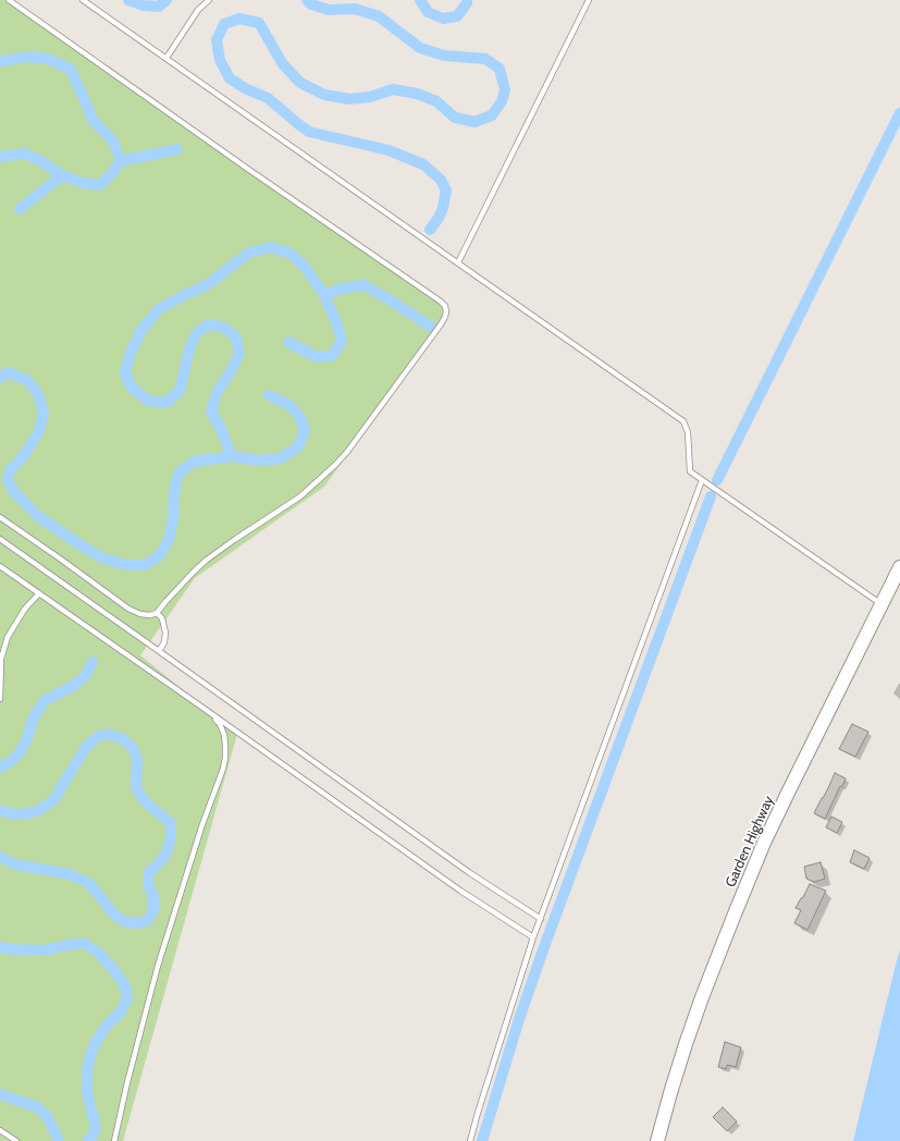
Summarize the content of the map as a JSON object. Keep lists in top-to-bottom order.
{
  "streets": {
    "main road": ["Garden Highway"]
  }
}
